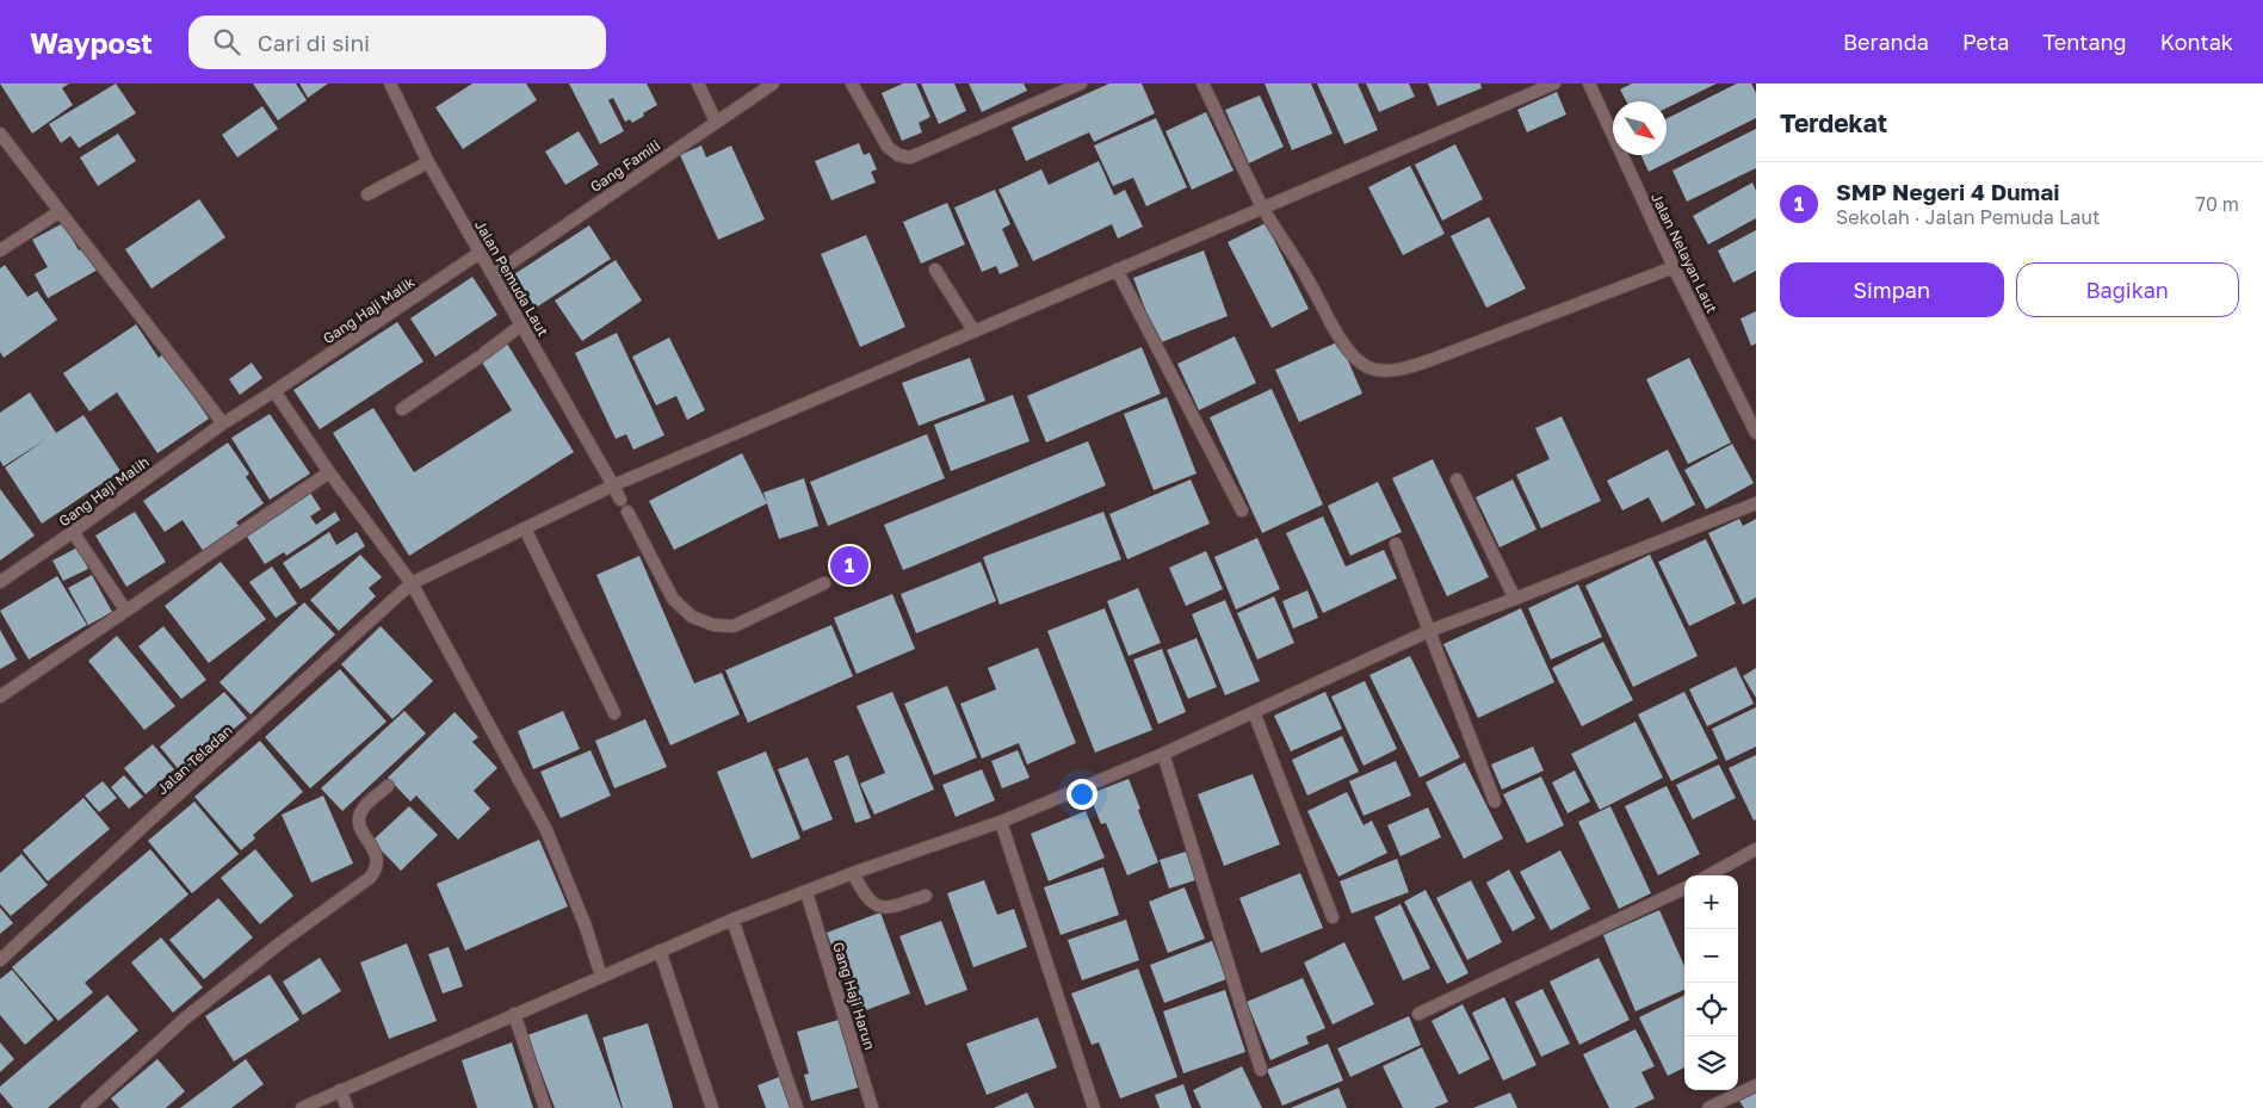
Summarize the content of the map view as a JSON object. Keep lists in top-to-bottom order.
{
  "streets": {
    "street": [
      "Gang Famili",
      "Jalan Nelayan Laut",
      "Jalan Pemuda Laut",
      "Gang Haji Malik",
      "Gang Haji Malih",
      "Jalan Teladan",
      "Gang Haji Harun"
    ]
  },
  "crossings": [
    ["Gang Famili", "Jalan Pemuda Laut"],
    ["Jalan Pemuda Laut", "Gang Haji Malik"],
    ["Jalan Pemuda Laut", "Jalan Teladan"],
    ["Gang Haji Malik", "Gang Haji Malih"]
  ],
  "north": "bottom right",
  "page": {
    "header": "Waypost",
    "search": "Cari di sini",
    "nav": [
      "Beranda",
      "Peta",
      "Tentang",
      "Kontak"
    ],
    "heading": "Terdekat",
    "list": [
      {
        "mark": "1",
        "name": "SMP Negeri 4 Dumai",
        "note": "Sekolah · Jalan Pemuda Laut",
        "value": "70 m"
      }
    ],
    "buttons": ["Simpan", "Bagikan"],
    "pins": "1",
    "map_buttons": ["+", "−"]
  }
}
